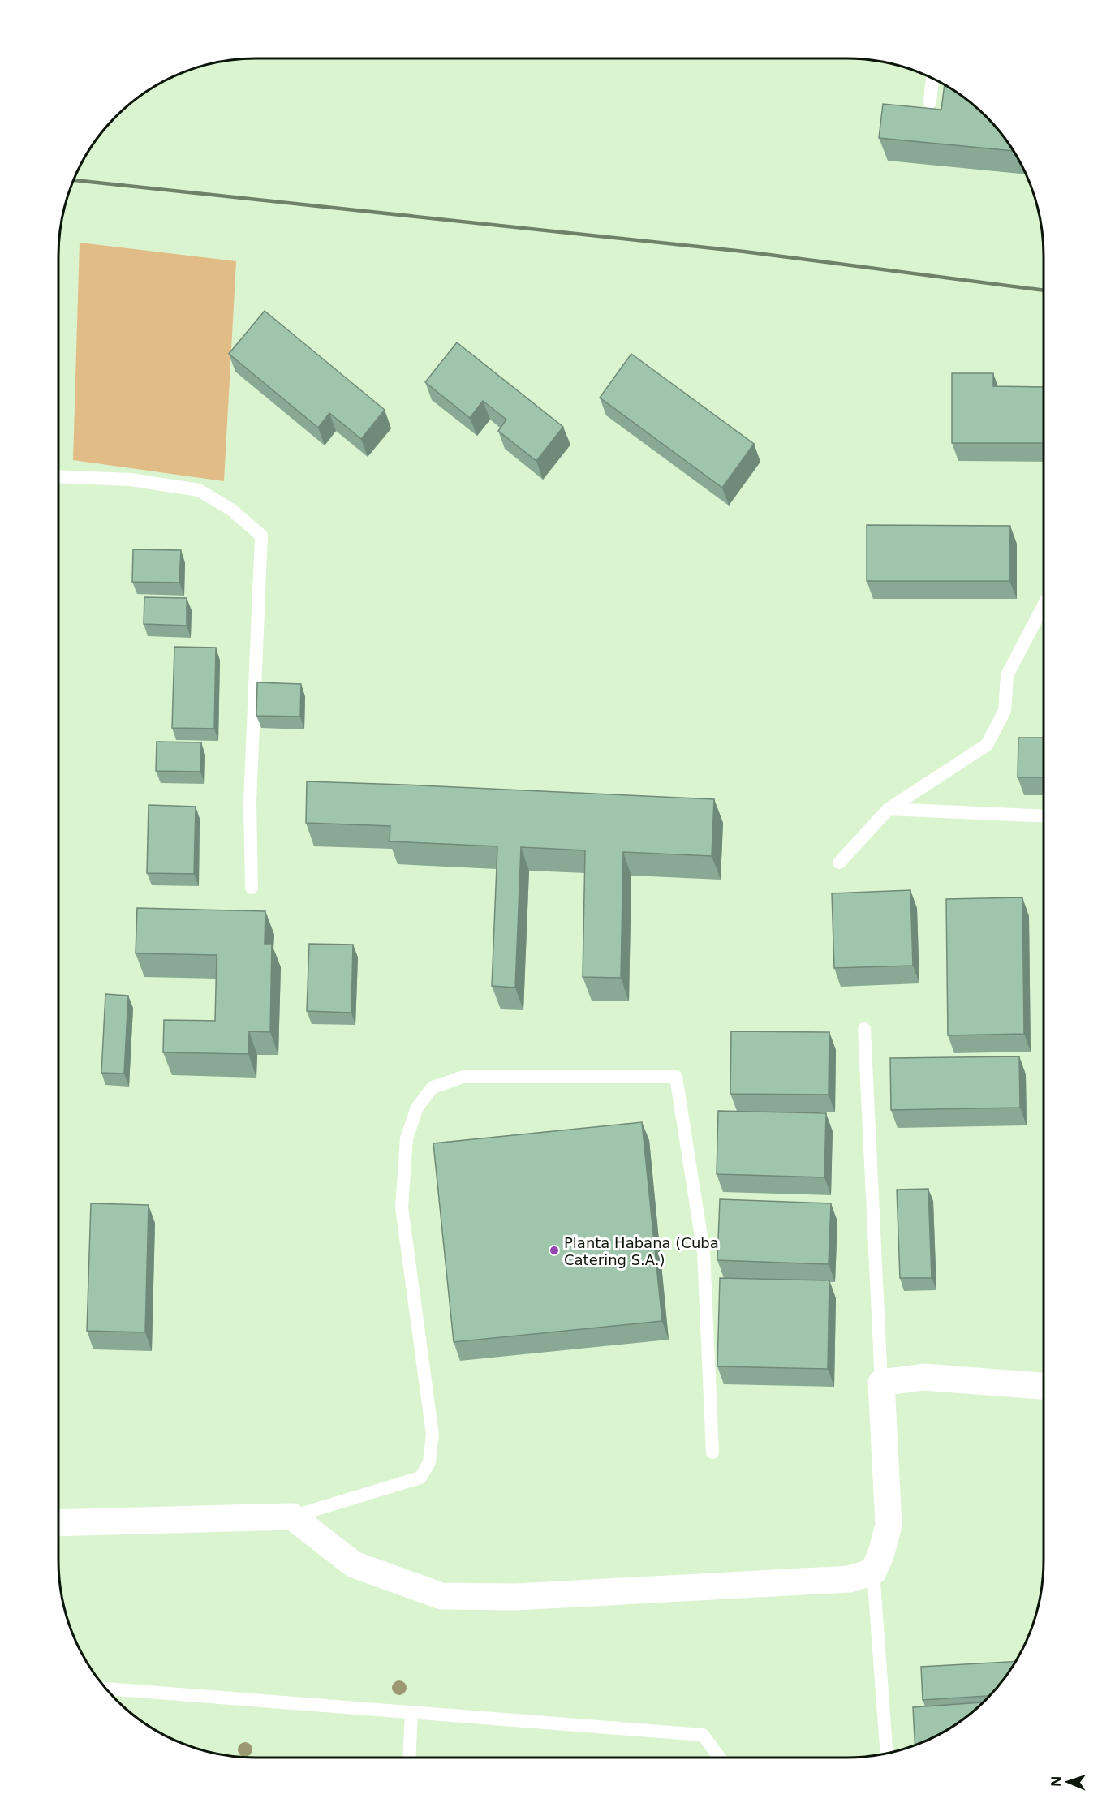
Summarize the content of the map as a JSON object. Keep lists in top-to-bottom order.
{
  "places": ["Planta Habana (Cuba Catering S.A.)"],
  "north": "left"
}
